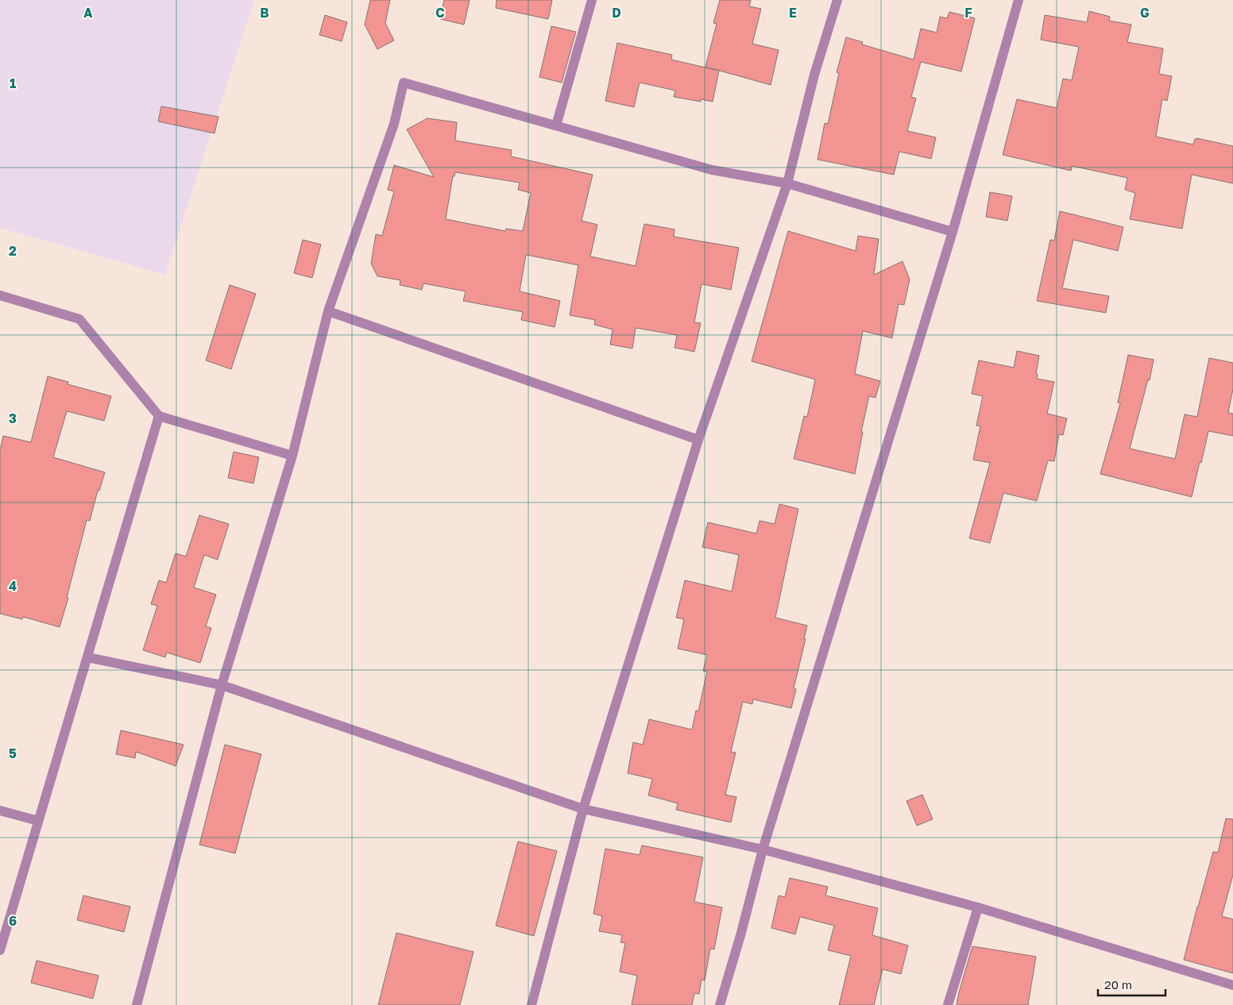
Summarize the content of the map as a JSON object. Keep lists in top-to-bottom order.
{
  "scale_bar": "20 m",
  "grid": {
    "columns": [
      "A",
      "B",
      "C",
      "D",
      "E",
      "F",
      "G"
    ],
    "rows": [
      "1",
      "2",
      "3",
      "4",
      "5",
      "6"
    ]
  }
}
